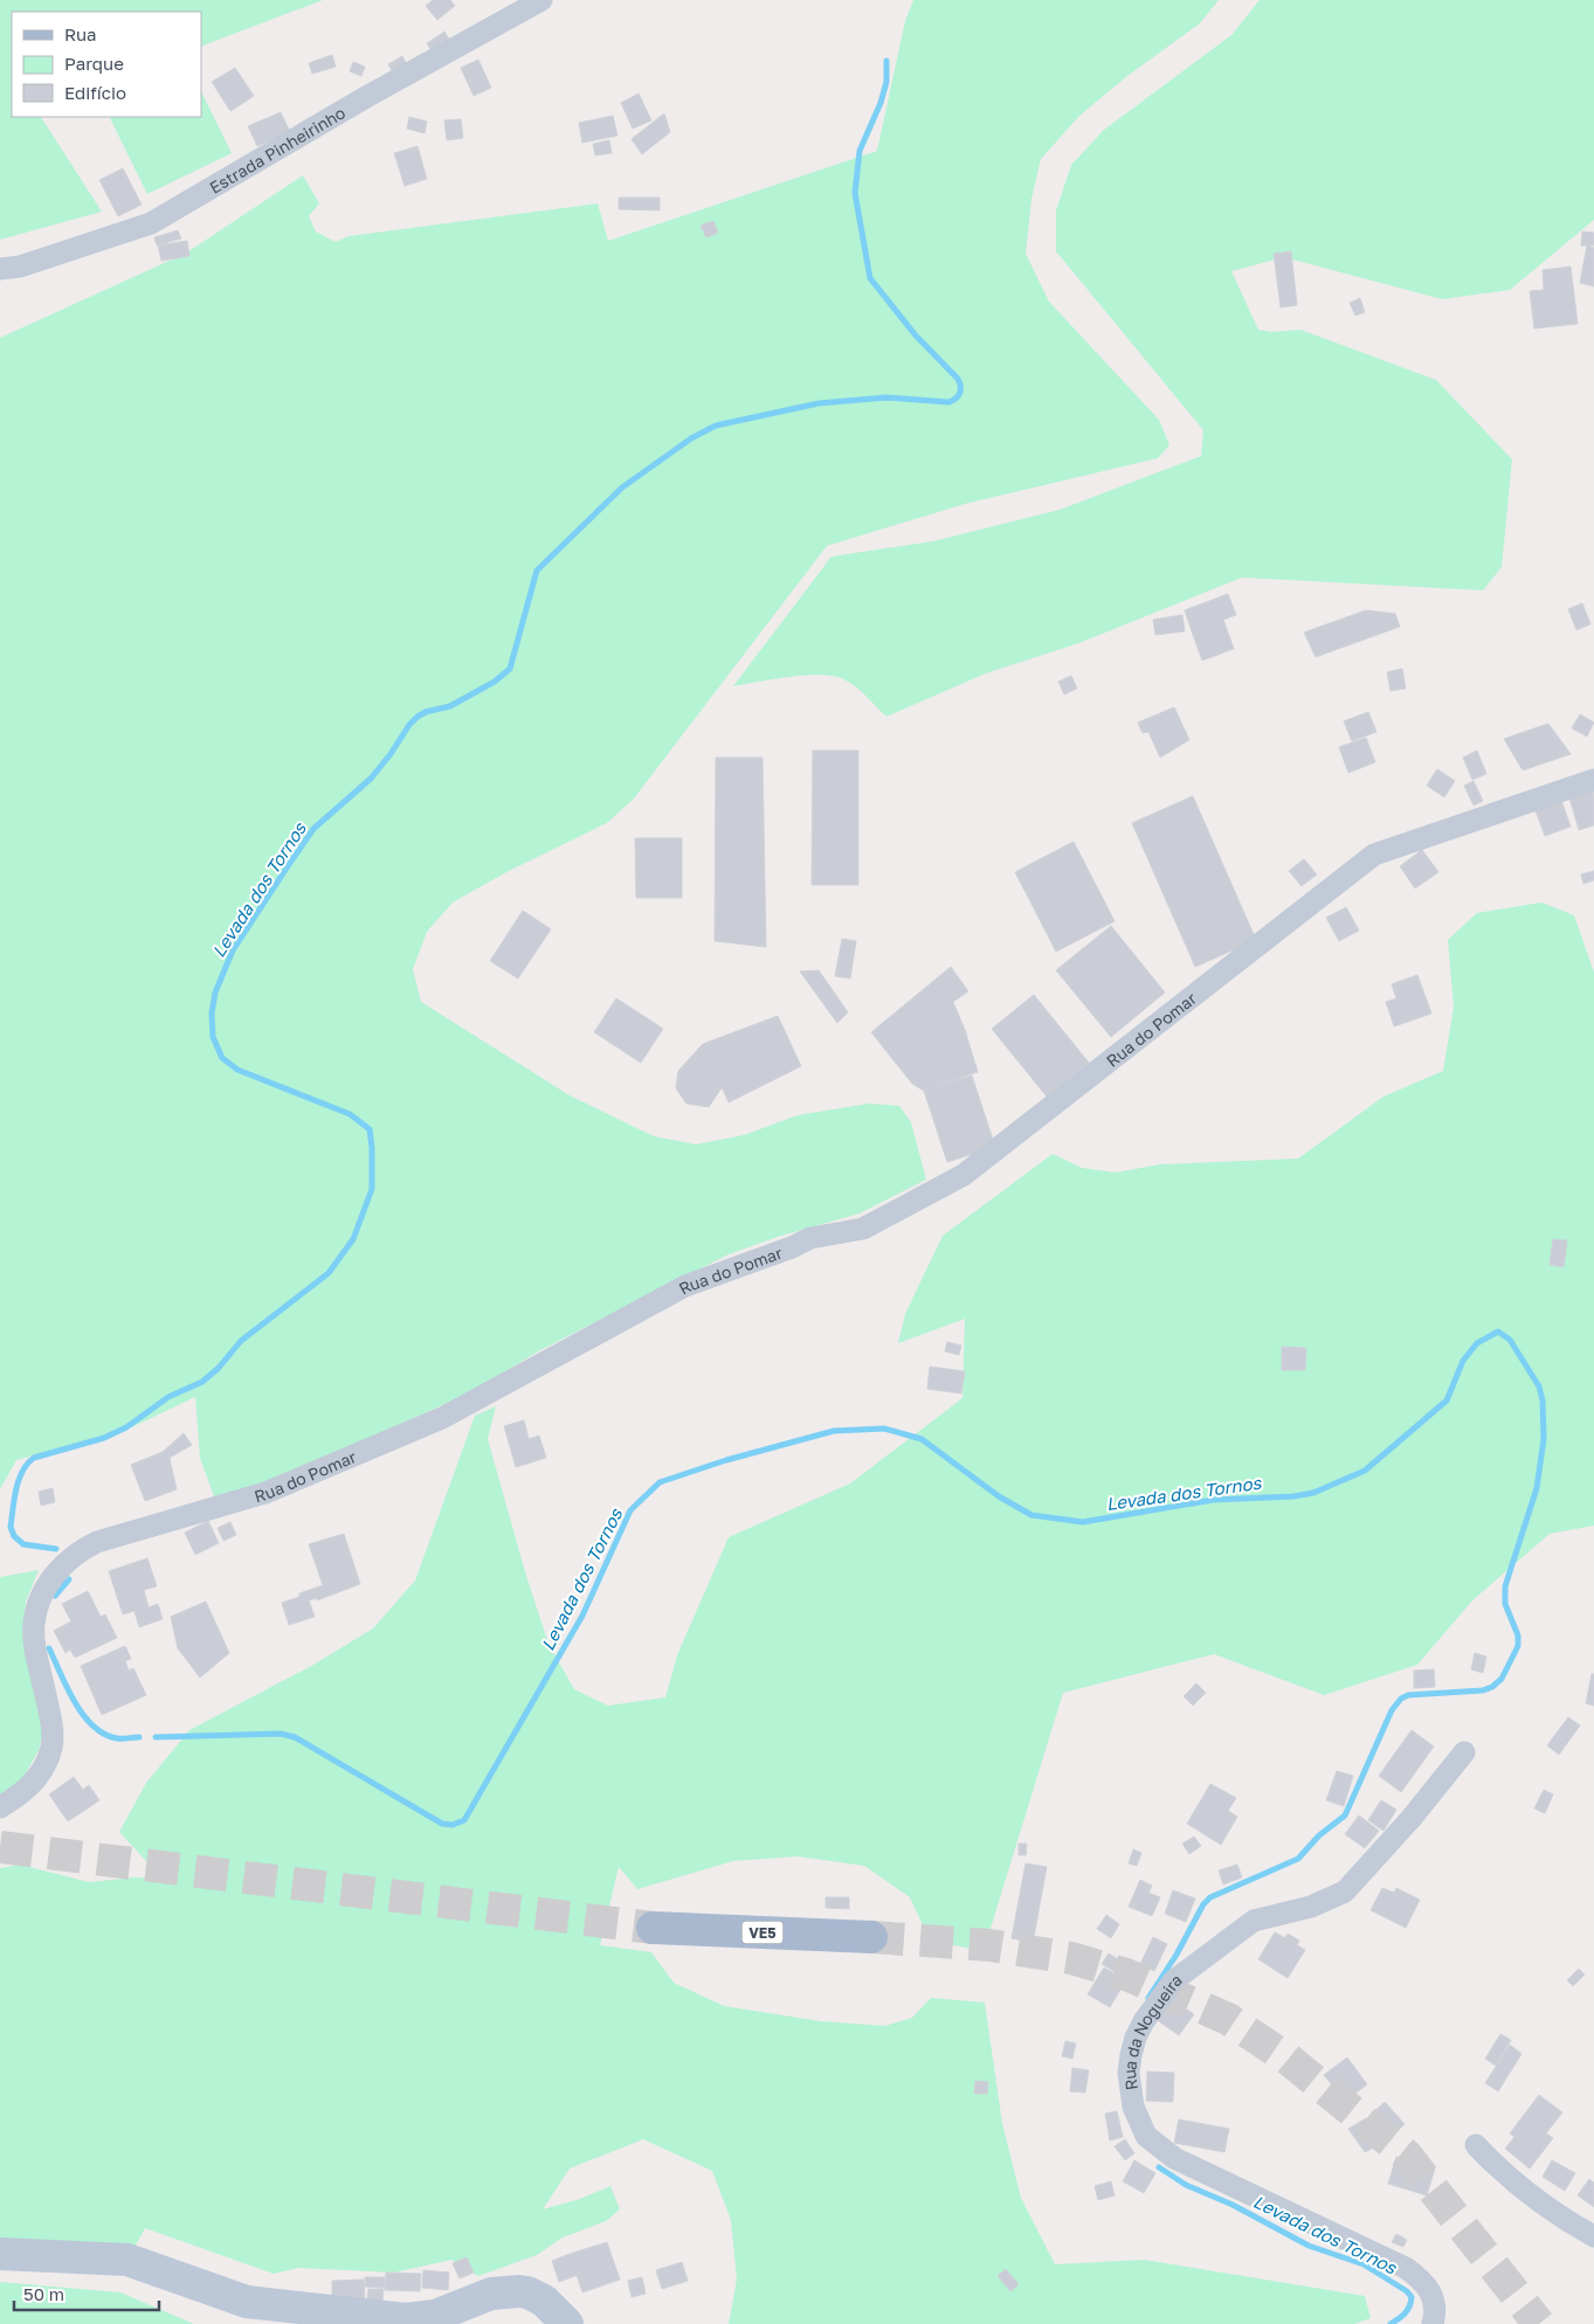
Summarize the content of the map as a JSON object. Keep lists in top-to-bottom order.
{
  "streets": {
    "main road": ["VE5"],
    "street": ["Estrada Pinheirinho", "Rua do Pomar", "Rua da Nogueira"]
  },
  "water": ["Levada dos Tornos"],
  "legend": ["Rua", "Parque", "Edifício"],
  "scale_bar": "50 m"
}
